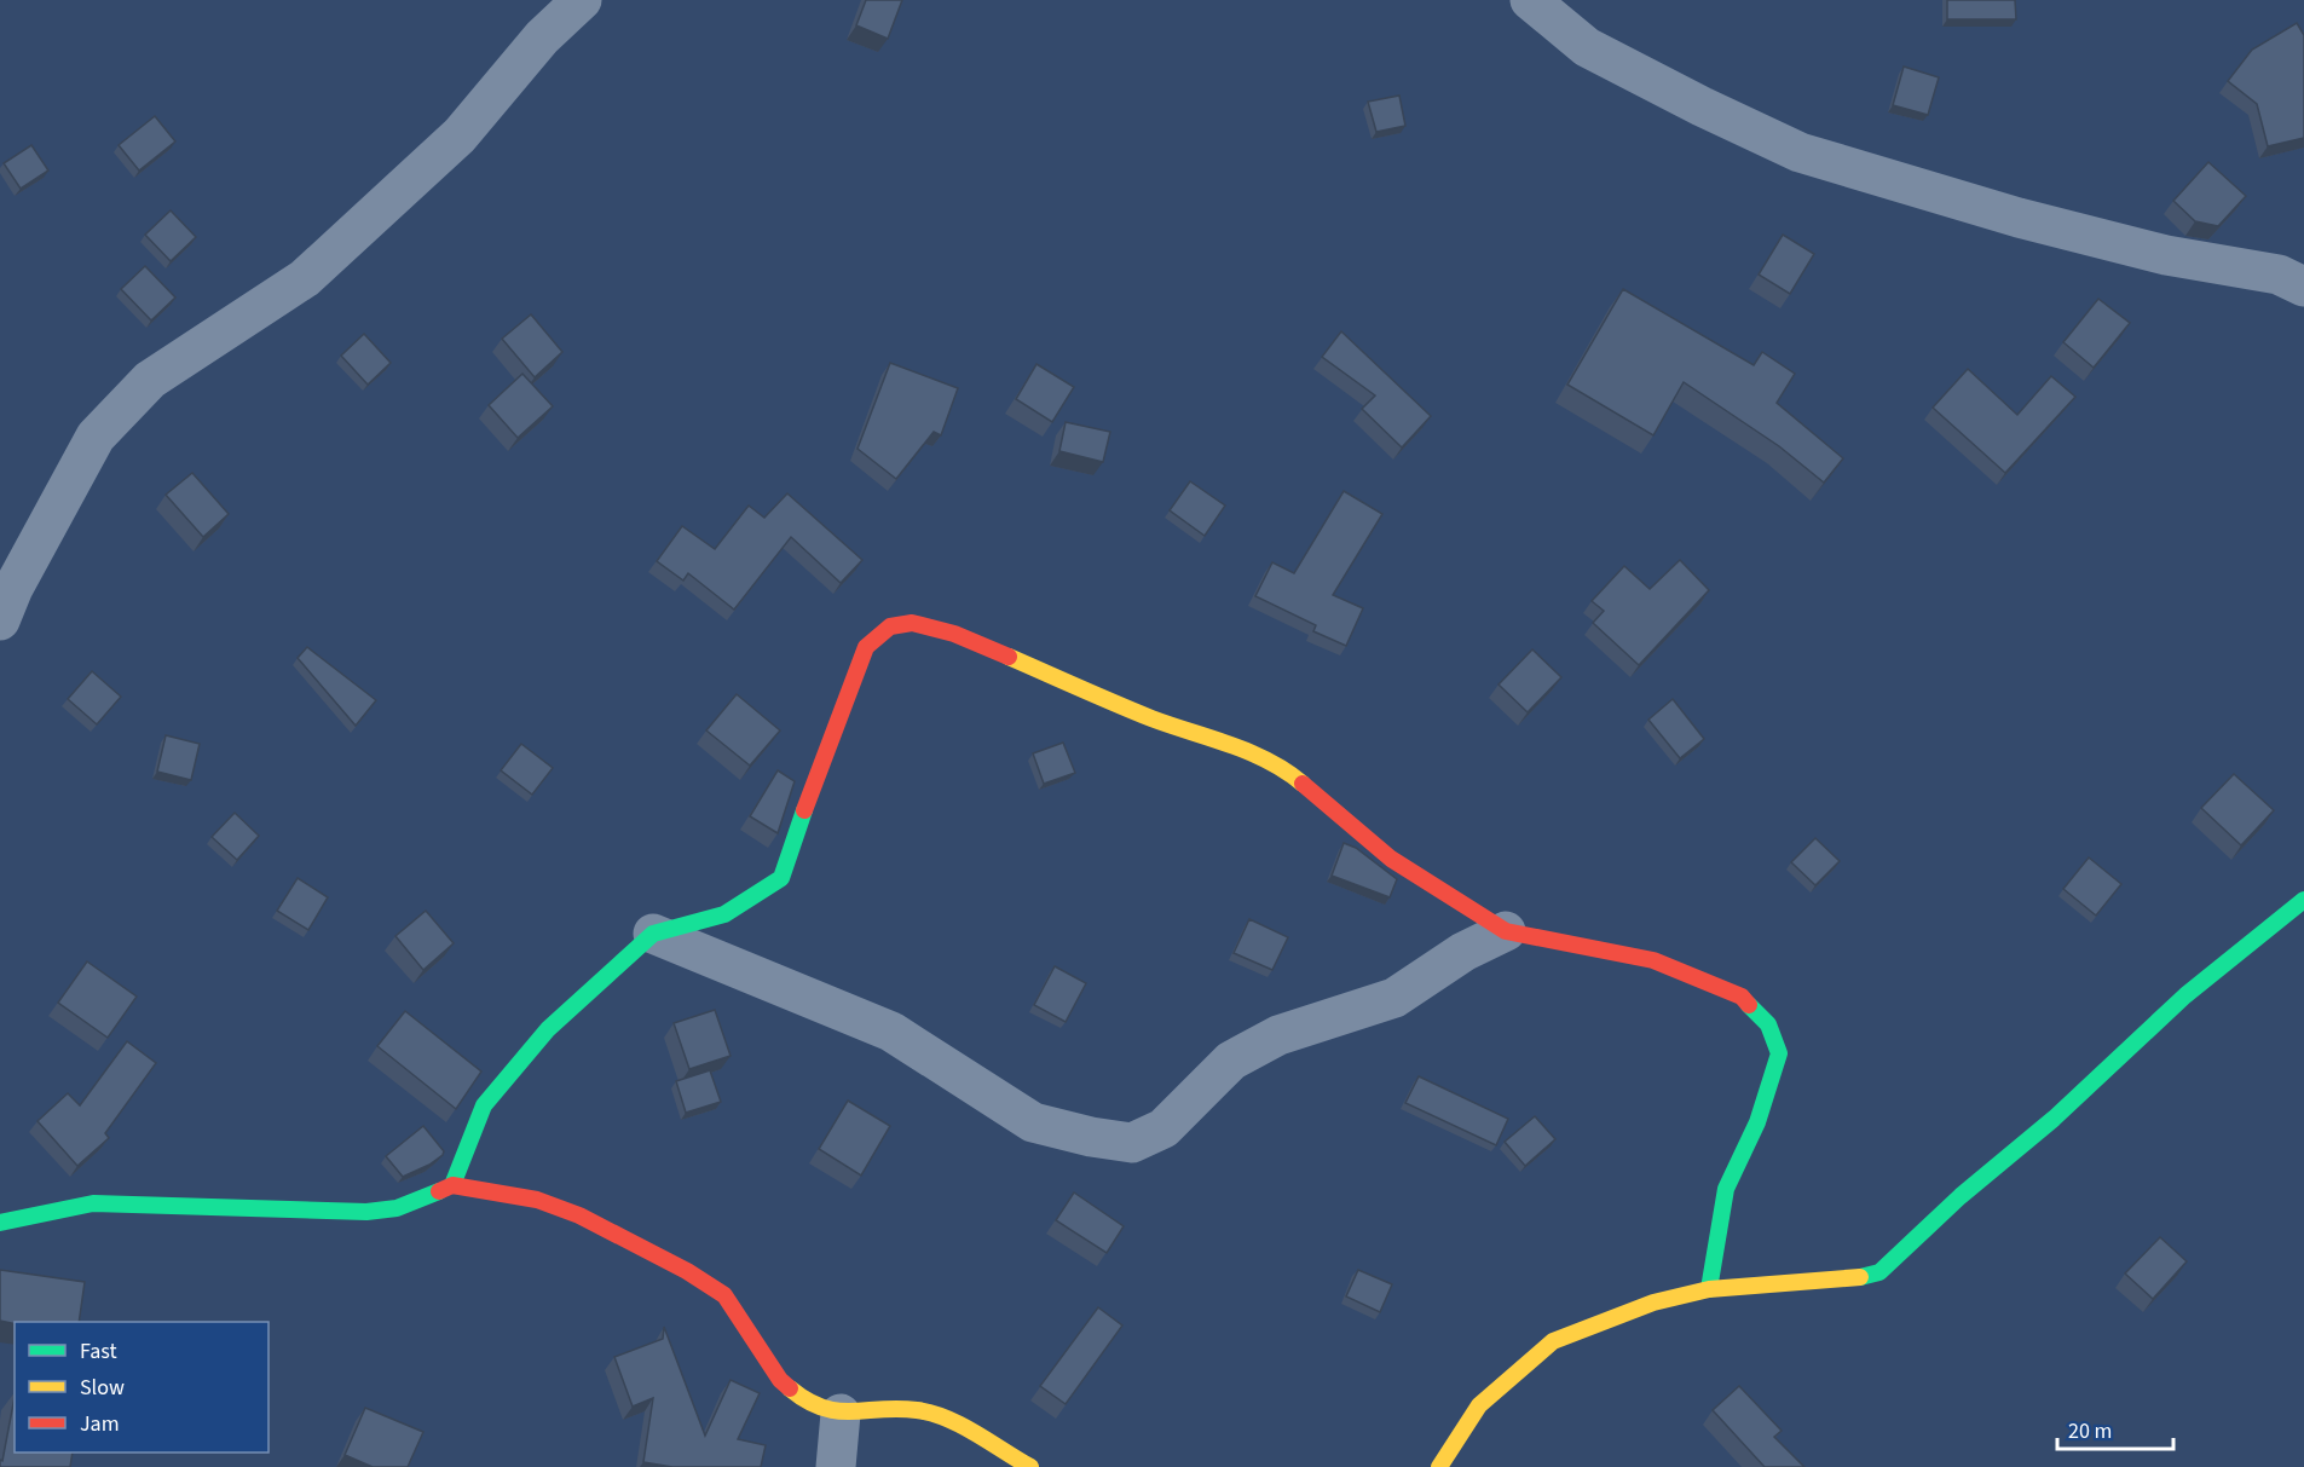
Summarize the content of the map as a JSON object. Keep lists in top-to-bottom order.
{
  "legend": ["Fast", "Slow", "Jam"],
  "scale_bar": "20 m"
}
